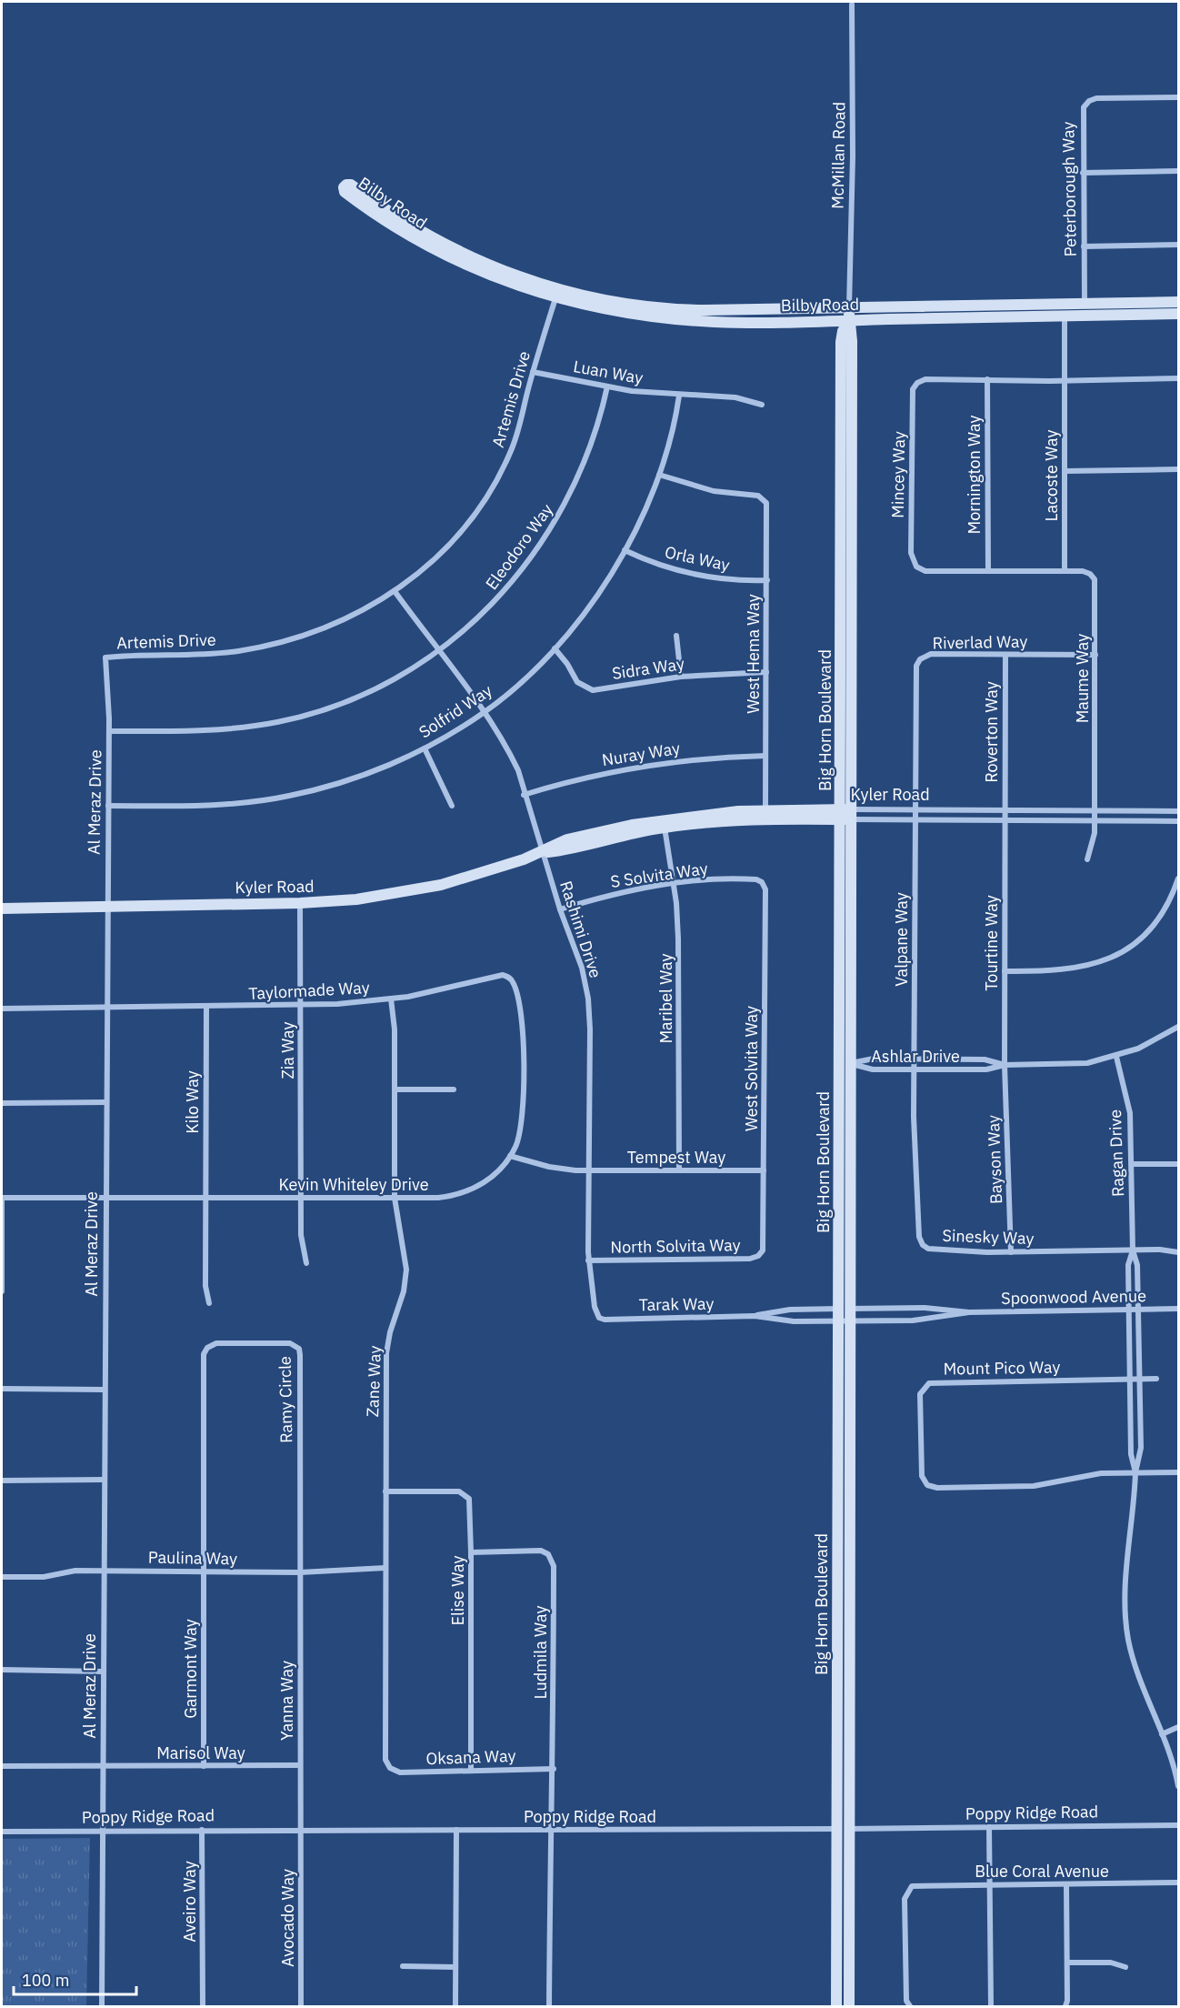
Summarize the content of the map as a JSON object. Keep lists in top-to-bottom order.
{
  "streets": {
    "main road": ["Bilby Road", "Big Horn Boulevard", "Kyler Road"],
    "street": [
      "McMillan Road",
      "Peterborough Way",
      "Luan Way",
      "Artemis Drive",
      "Mincey Way",
      "Mornington Way",
      "Lacoste Way",
      "Eleodoro Way",
      "Orla Way",
      "Riverlad Way",
      "West Hema Way",
      "Sidra Way",
      "Maume Way",
      "Solfrid Way",
      "Roverton Way",
      "Nuray Way",
      "Al Meraz Drive",
      "S Solvita Way",
      "Rashimi Drive",
      "Valpane Way",
      "Tourtine Way",
      "Taylormade Way",
      "Maribel Way",
      "Zia Way",
      "Ashlar Drive",
      "West Solvita Way",
      "Kilo Way",
      "Ragan Drive",
      "Tempest Way",
      "Bayson Way",
      "Kevin Whiteley Drive",
      "Sinesky Way",
      "North Solvita Way",
      "Spoonwood Avenue",
      "Tarak Way",
      "Mount Pico Way",
      "Zane Way",
      "Ramy Circle",
      "Paulina Way",
      "Elise Way",
      "Ludmila Way",
      "Garmont Way",
      "Yanna Way",
      "Marisol Way",
      "Oksana Way",
      "Poppy Ridge Road",
      "Blue Coral Avenue",
      "Aveiro Way",
      "Avocado Way"
    ]
  },
  "crossings": [
    ["McMillan Road", "Bilby Road"],
    ["McMillan Road", "Big Horn Boulevard"],
    ["Peterborough Way", "Bilby Road"],
    ["Bilby Road", "Artemis Drive"],
    ["Bilby Road", "Lacoste Way"],
    ["Bilby Road", "Big Horn Boulevard"],
    ["Luan Way", "Artemis Drive"],
    ["Luan Way", "Eleodoro Way"],
    ["Luan Way", "Solfrid Way"],
    ["Artemis Drive", "Al Meraz Drive"],
    ["Artemis Drive", "Rashimi Drive"],
    ["Mincey Way", "Mornington Way"],
    ["Mincey Way", "Lacoste Way"],
    ["Mincey Way", "Maume Way"],
    ["Lacoste Way", "Maume Way"],
    ["Eleodoro Way", "Al Meraz Drive"],
    ["Eleodoro Way", "Rashimi Drive"],
    ["Orla Way", "West Hema Way"],
    ["Orla Way", "Solfrid Way"],
    ["Riverlad Way", "Maume Way"],
    ["Riverlad Way", "Roverton Way"],
    ["Riverlad Way", "Kyler Road"],
    ["Riverlad Way", "Valpane Way"],
    ["West Hema Way", "Sidra Way"],
    ["West Hema Way", "Solfrid Way"],
    ["West Hema Way", "Nuray Way"],
    ["West Hema Way", "Kyler Road"],
    ["Sidra Way", "Solfrid Way"],
    ["Maume Way", "Kyler Road"],
    ["Solfrid Way", "Al Meraz Drive"],
    ["Solfrid Way", "Rashimi Drive"],
    ["Big Horn Boulevard", "Kyler Road"],
    ["Big Horn Boulevard", "Ashlar Drive"],
    ["Big Horn Boulevard", "Spoonwood Avenue"],
    ["Big Horn Boulevard", "Tarak Way"],
    ["Big Horn Boulevard", "Poppy Ridge Road"],
    ["Roverton Way", "Kyler Road"],
    ["Roverton Way", "Tourtine Way"],
    ["Nuray Way", "Rashimi Drive"],
    ["Kyler Road", "Al Meraz Drive"],
    ["Kyler Road", "Rashimi Drive"],
    ["Kyler Road", "Valpane Way"],
    ["Kyler Road", "Tourtine Way"],
    ["Kyler Road", "Maribel Way"],
    ["Kyler Road", "Zia Way"],
    ["Al Meraz Drive", "Taylormade Way"],
    ["Al Meraz Drive", "Kevin Whiteley Drive"],
    ["Al Meraz Drive", "Paulina Way"],
    ["Al Meraz Drive", "Marisol Way"],
    ["Al Meraz Drive", "Poppy Ridge Road"],
    ["S Solvita Way", "Rashimi Drive"],
    ["S Solvita Way", "Maribel Way"],
    ["S Solvita Way", "West Solvita Way"],
    ["Rashimi Drive", "Tempest Way"],
    ["Rashimi Drive", "North Solvita Way"],
    ["Rashimi Drive", "Tarak Way"],
    ["Valpane Way", "Ashlar Drive"],
    ["Valpane Way", "Sinesky Way"],
    ["Tourtine Way", "Ashlar Drive"],
    ["Tourtine Way", "Bayson Way"],
    ["Taylormade Way", "Zia Way"],
    ["Taylormade Way", "Kilo Way"],
    ["Taylormade Way", "Kevin Whiteley Drive"],
    ["Taylormade Way", "Zane Way"],
    ["Maribel Way", "Tempest Way"],
    ["Zia Way", "Kevin Whiteley Drive"],
    ["Ashlar Drive", "Ragan Drive"],
    ["Ashlar Drive", "Bayson Way"],
    ["Ashlar Drive", "Sinesky Way"],
    ["West Solvita Way", "Tempest Way"],
    ["West Solvita Way", "North Solvita Way"],
    ["Kilo Way", "Kevin Whiteley Drive"],
    ["Ragan Drive", "Sinesky Way"],
    ["Ragan Drive", "Spoonwood Avenue"],
    ["Tempest Way", "Kevin Whiteley Drive"],
    ["Bayson Way", "Sinesky Way"],
    ["Kevin Whiteley Drive", "Zane Way"],
    ["Spoonwood Avenue", "Tarak Way"],
    ["Zane Way", "Paulina Way"],
    ["Zane Way", "Elise Way"],
    ["Zane Way", "Oksana Way"],
    ["Ramy Circle", "Paulina Way"],
    ["Ramy Circle", "Garmont Way"],
    ["Ramy Circle", "Yanna Way"],
    ["Paulina Way", "Garmont Way"],
    ["Paulina Way", "Yanna Way"],
    ["Elise Way", "Ludmila Way"],
    ["Elise Way", "Oksana Way"],
    ["Ludmila Way", "Oksana Way"],
    ["Ludmila Way", "Poppy Ridge Road"],
    ["Garmont Way", "Marisol Way"],
    ["Yanna Way", "Marisol Way"],
    ["Yanna Way", "Poppy Ridge Road"],
    ["Yanna Way", "Avocado Way"],
    ["Poppy Ridge Road", "Aveiro Way"],
    ["Poppy Ridge Road", "Avocado Way"]
  ],
  "scale_bar": "100 m"
}
